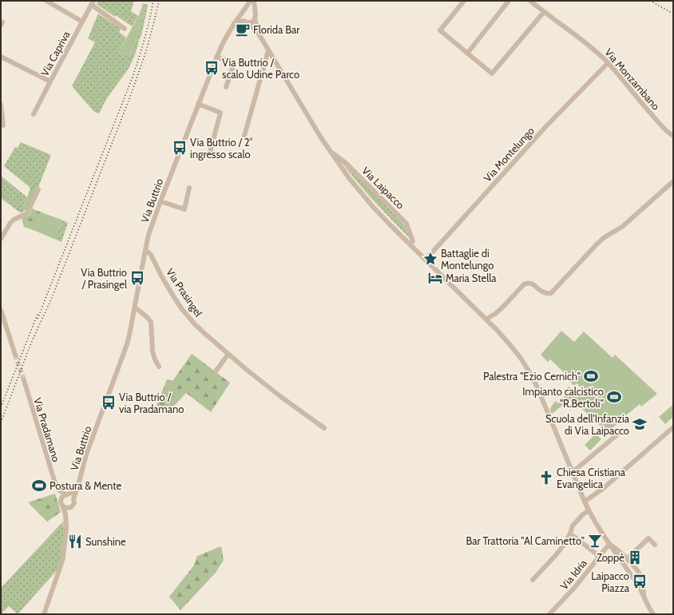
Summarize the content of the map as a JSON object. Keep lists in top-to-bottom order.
{
  "streets": {
    "street": [
      "Via Capriva",
      "Via Monzambano",
      "Via Montelungo",
      "Via Laipacco",
      "Via Buttrio",
      "Via Prasingel",
      "Via Pradamano",
      "Via Idria"
    ]
  },
  "crossings": [
    ["Via Monzambano", "Via Montelungo"],
    ["Via Montelungo", "Via Laipacco"],
    ["Via Laipacco", "Via Buttrio"],
    ["Via Laipacco", "Via Idria"],
    ["Via Buttrio", "Via Prasingel"],
    ["Via Buttrio", "Via Pradamano"]
  ],
  "places": {
    "cafe": ["Florida Bar"],
    "bus stop": [
      "Via Buttrio / scalo Udine Parco",
      "Via Buttrio / 2° ingresso scalo",
      "Via Buttrio / Prasingel",
      "Via Buttrio / via Pradamano",
      "Laipacco Piazza"
    ],
    "place": ["Battaglie di Montelungo"],
    "hotel": ["Maria Stella"],
    "sports": ["Palestra \"Ezio Cernich\"", "Impianto calcistico \"R.Bertoli\"", "Postura & Mente"],
    "school or university": ["Scuola dell'Infanzia di Via Laipacco"],
    "church": ["Chiesa Cristiana Evangelica"],
    "bar": ["Bar Trattoria \"Al Caminetto\""],
    "restaurant": ["Sunshine"],
    "building": ["Zoppè"]
  }
}
